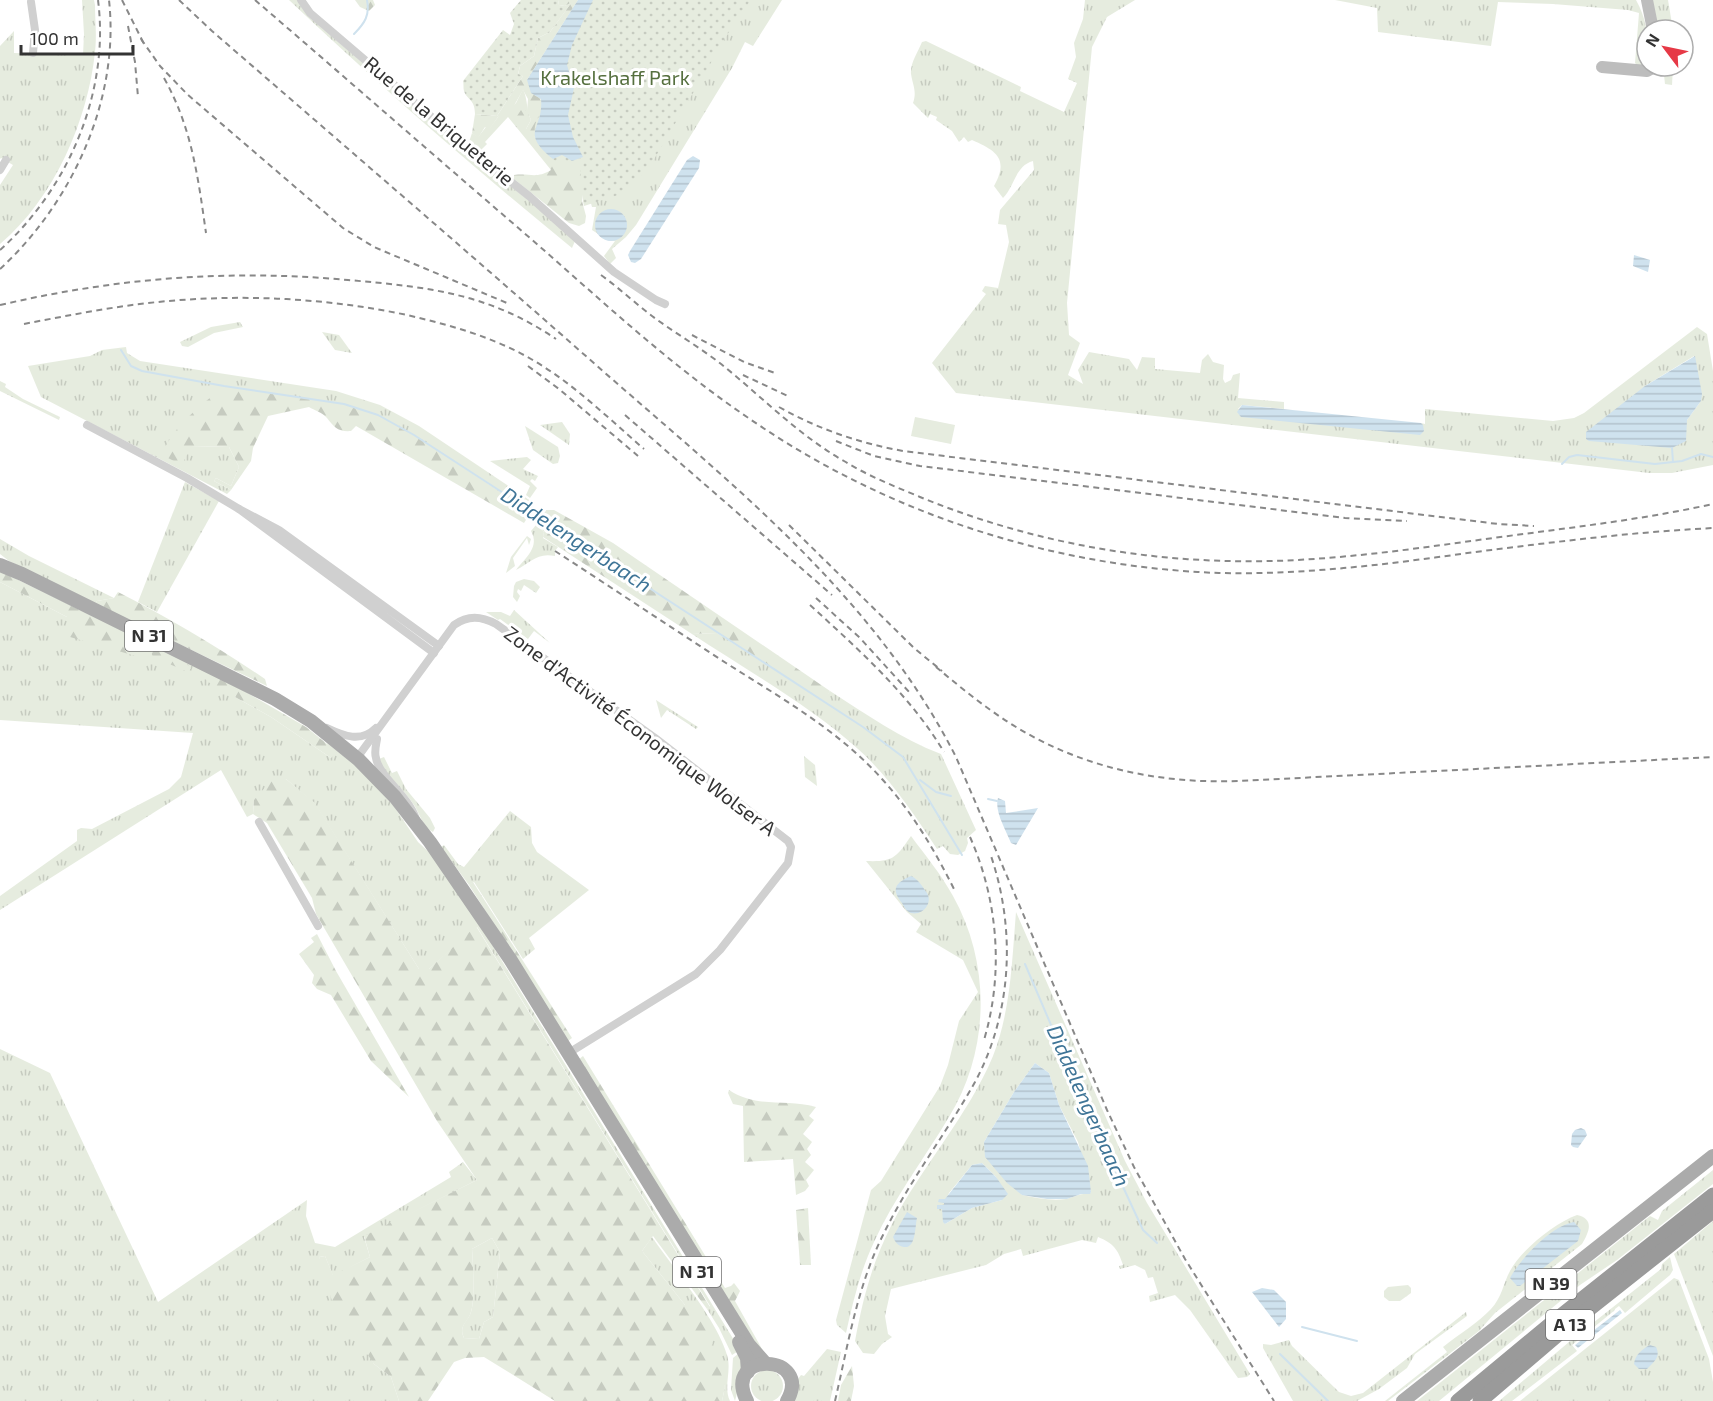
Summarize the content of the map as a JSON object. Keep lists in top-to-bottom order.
{
  "streets": {
    "highway": ["A 13"],
    "main road": ["N 31", "N 39"],
    "street": ["Rue de la Briqueterie", "Zone d'Activité Économique Wolser A"]
  },
  "crossings": [
    ["N 31", "Zone d'Activité Économique Wolser A"]
  ],
  "water": ["Diddelengerbaach"],
  "parks": ["Krakelshaff Park"],
  "scale_bar": "100 m",
  "north": "top left"
}
